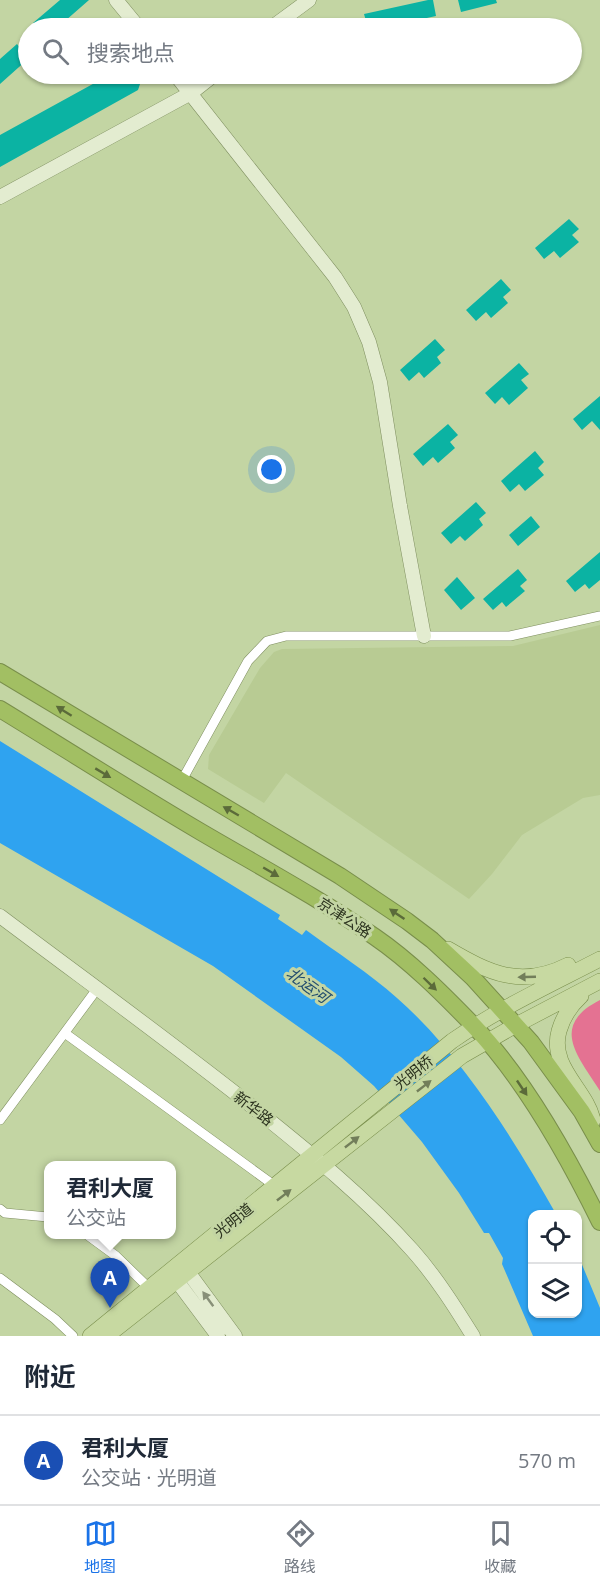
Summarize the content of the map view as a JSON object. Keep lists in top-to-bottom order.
{
  "streets": {
    "highway": ["京津公路"],
    "main road": ["光明桥", "光明道"],
    "street": ["新华路"]
  },
  "crossings": [
    ["京津公路", "光明桥"],
    ["光明桥", "光明道"],
    ["新华路", "光明道"]
  ],
  "water": ["北运河"],
  "page": {
    "search": "搜索地点",
    "popup": ["君利大厦", "公交站"],
    "pins": "A",
    "heading": "附近",
    "list": [
      {
        "mark": "A",
        "name": "君利大厦",
        "note": "公交站 · 光明道",
        "value": "570 m"
      }
    ],
    "nav": ["地图", "路线", "收藏"]
  }
}
